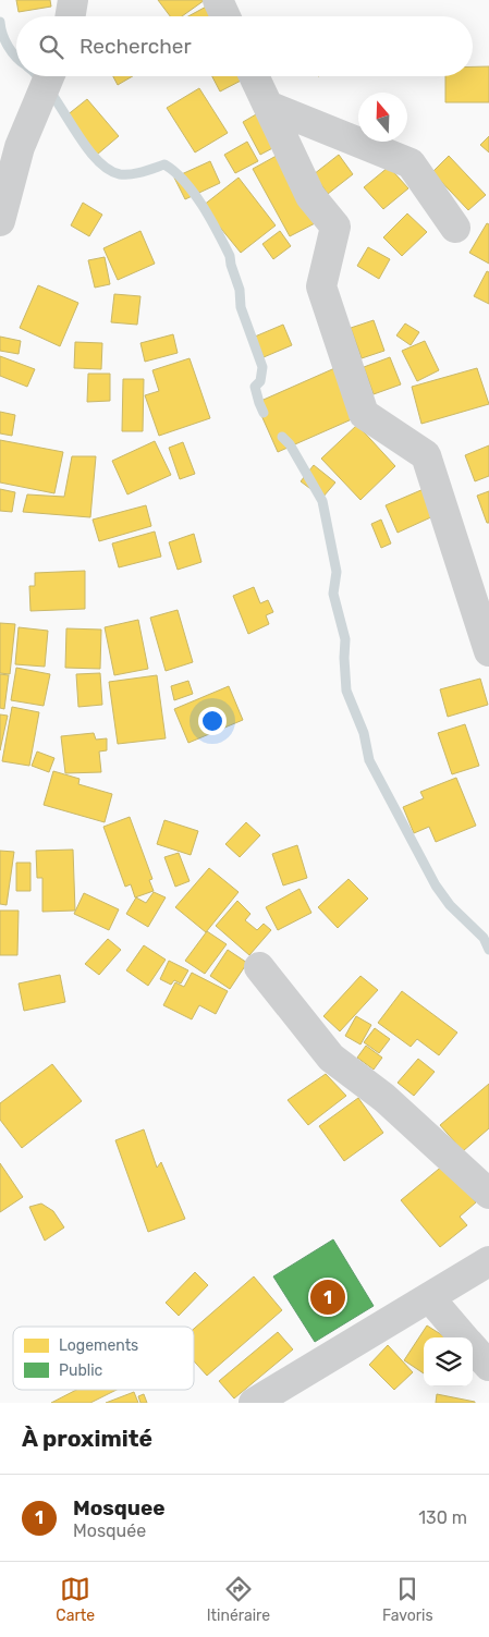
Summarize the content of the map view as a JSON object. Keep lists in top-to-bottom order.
{
  "legend": ["Logements", "Public"],
  "north": "top",
  "page": {
    "search": "Rechercher",
    "pins": "1",
    "heading": "À proximité",
    "list": [
      {
        "mark": "1",
        "name": "Mosquee",
        "note": "Mosquée",
        "value": "130 m"
      }
    ],
    "nav": ["Carte", "Itinéraire", "Favoris"]
  }
}
